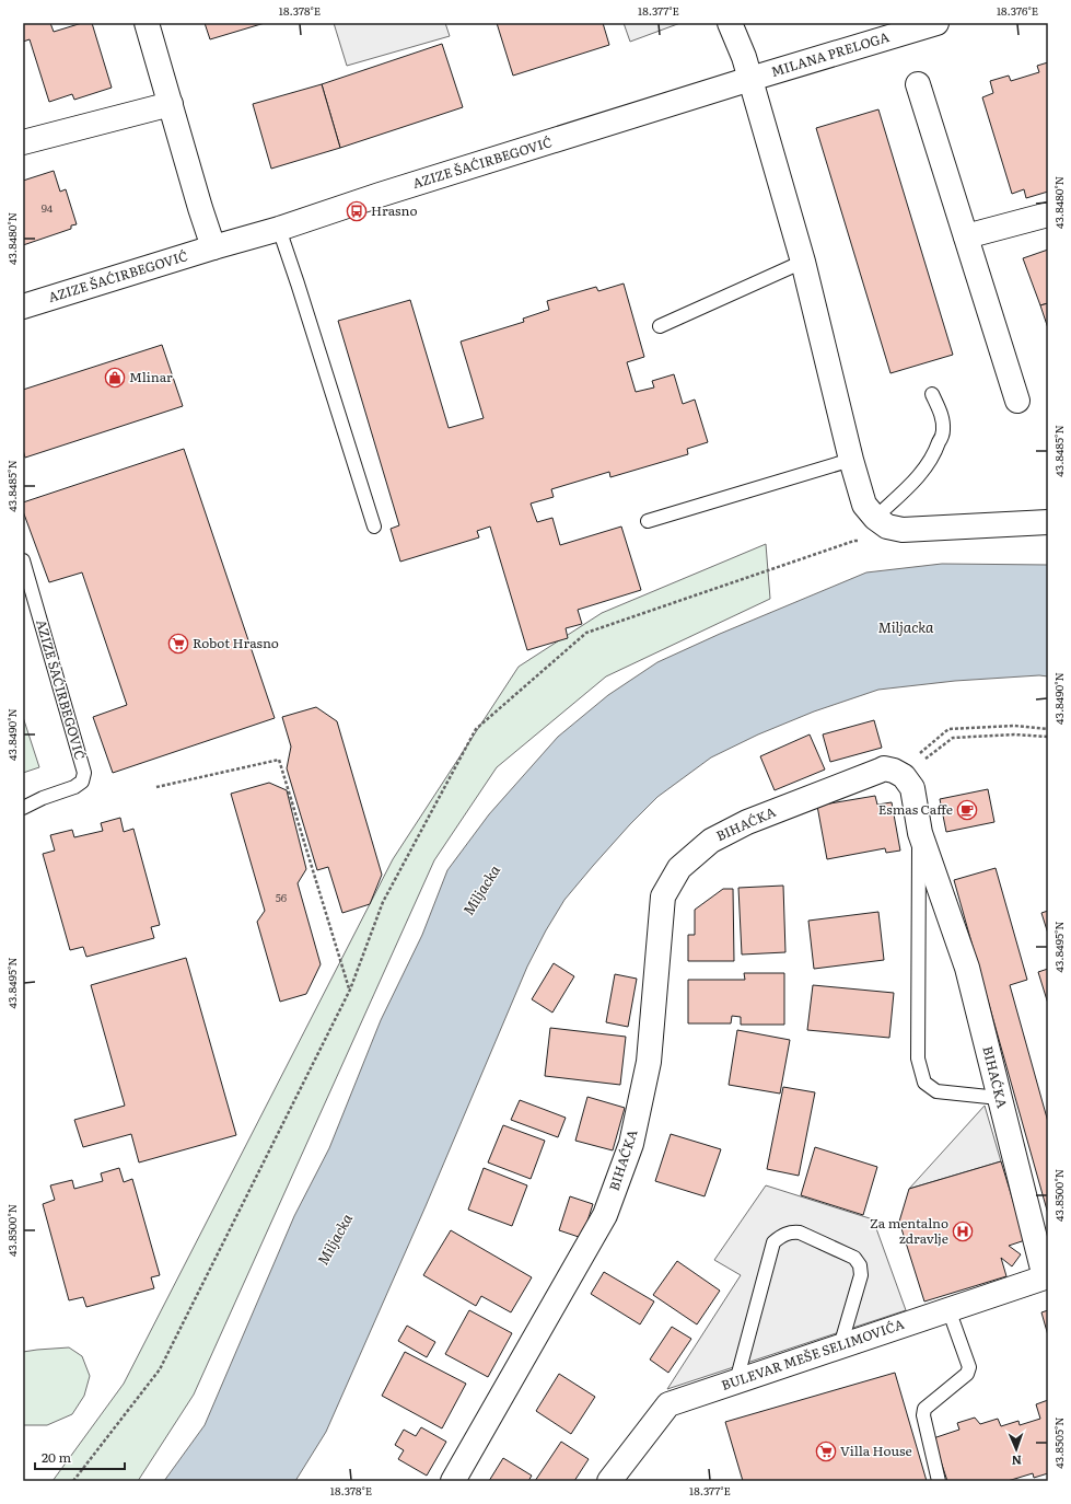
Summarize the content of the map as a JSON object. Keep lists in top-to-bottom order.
{
  "streets": {
    "street": [
      "MILANA PRELOGA",
      "AZIZE ŠAĆIRBEGOVIĆ",
      "BIHAĆKA",
      "BULEVAR MEŠE SELIMOVIĆA"
    ]
  },
  "crossings": [
    ["MILANA PRELOGA", "AZIZE ŠAĆIRBEGOVIĆ"],
    ["BIHAĆKA", "BULEVAR MEŠE SELIMOVIĆA"]
  ],
  "water": ["Miljacka"],
  "places": {
    "bus stop": ["Hrasno"],
    "shop": ["Mlinar"],
    "supermarket": ["Robot Hrasno", "Villa House"],
    "cafe": ["Esmas Caffe"],
    "hospital": ["Za mentalno zdravlje"]
  },
  "house_numbers": ["94", "56"],
  "scale_bar": "20 m",
  "north": "bottom",
  "coordinates": [
    "18.378°E",
    "18.377°E",
    "18.376°E",
    "43.8480°N",
    "43.8485°N",
    "43.8490°N",
    "43.8495°N",
    "43.8500°N",
    "43.8505°N"
  ]
}
